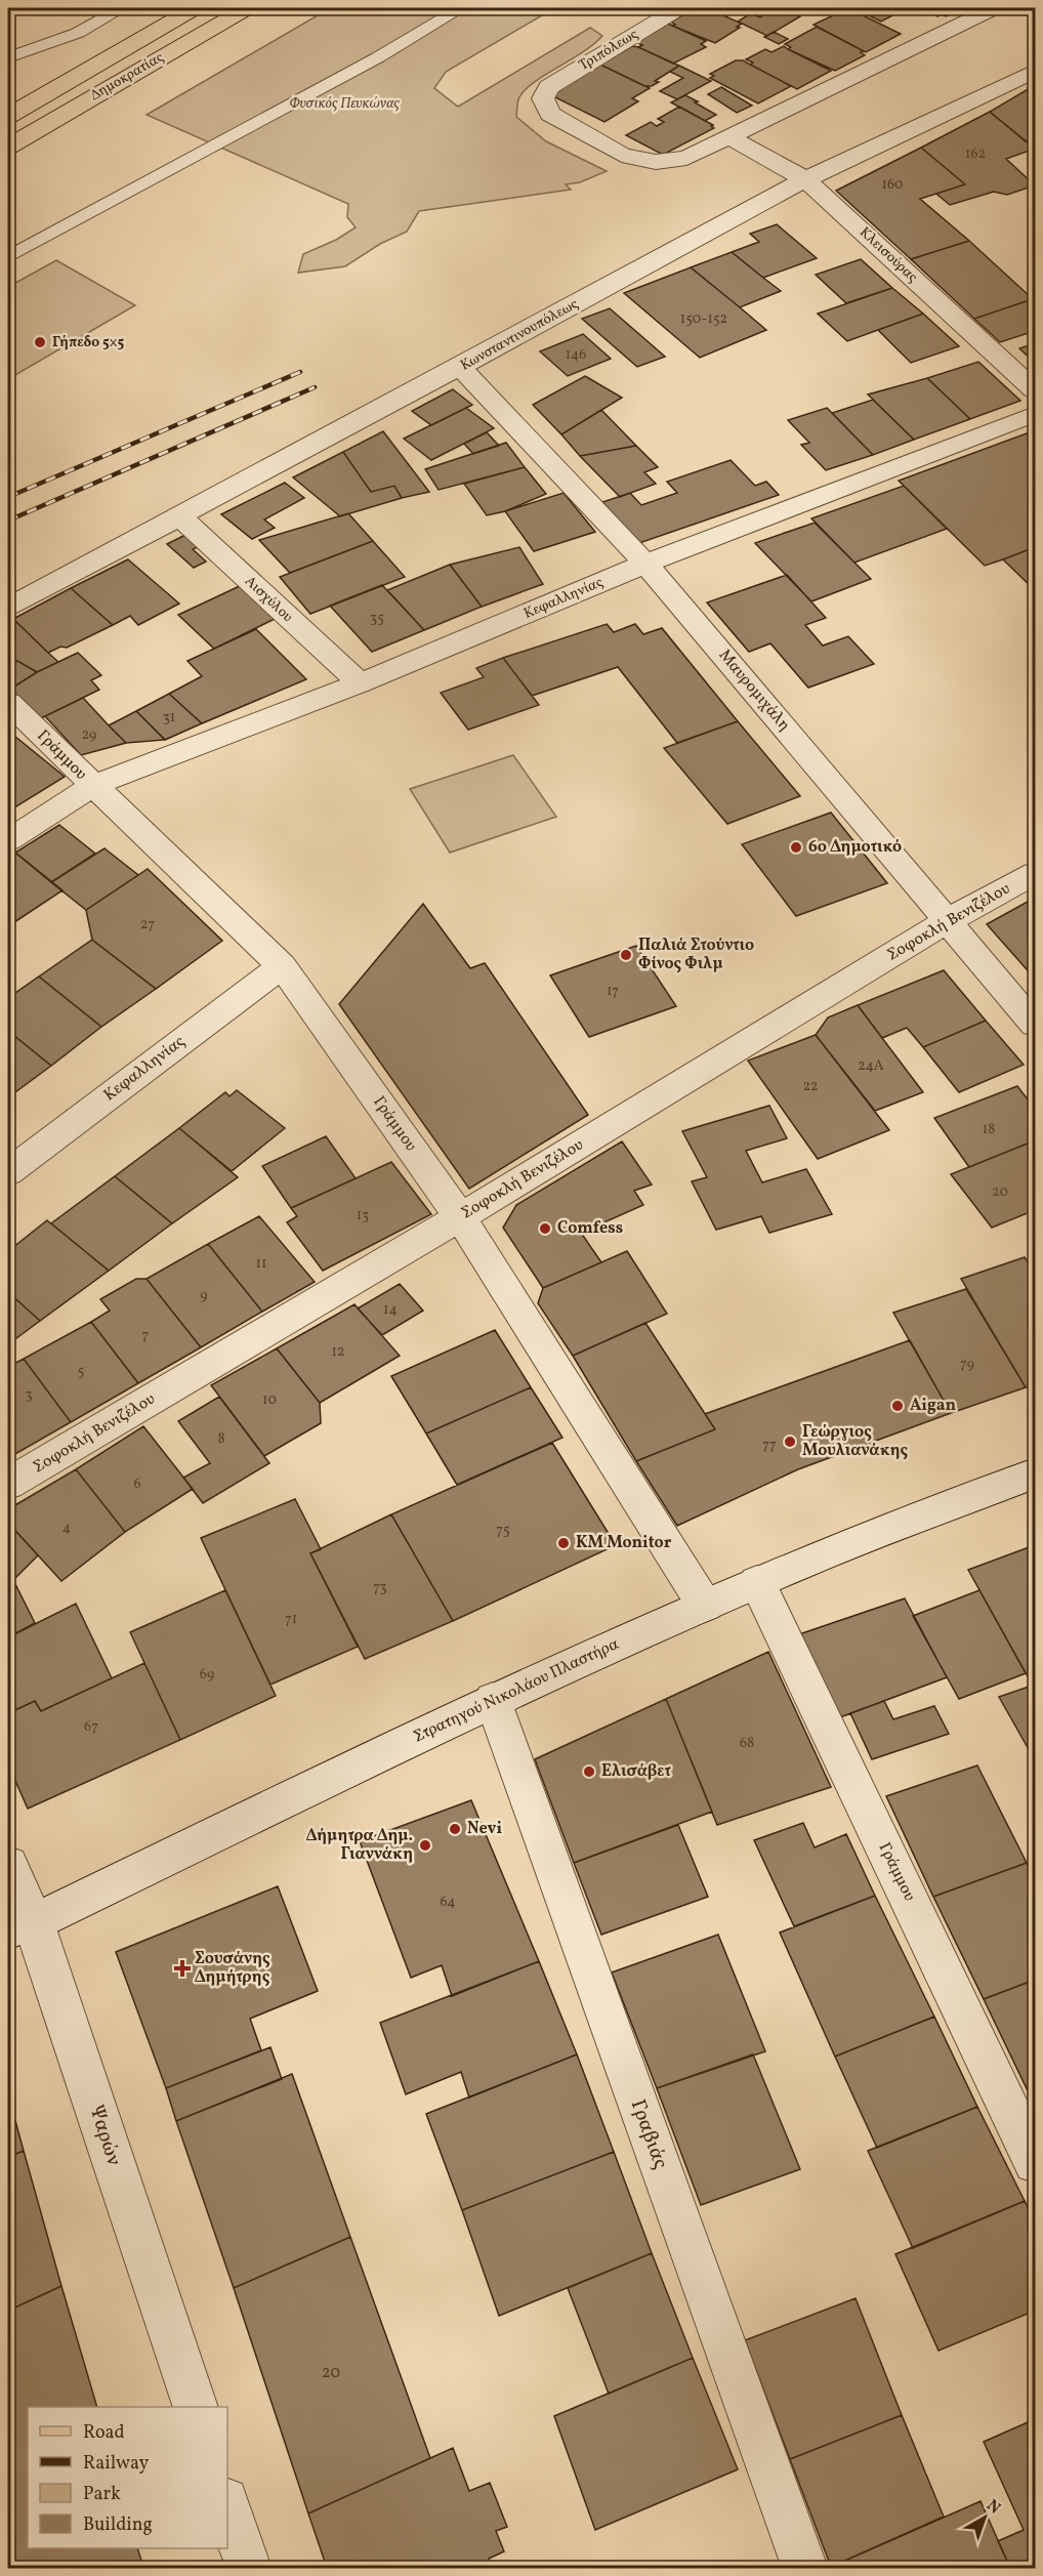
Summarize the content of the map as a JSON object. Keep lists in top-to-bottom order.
{
  "streets": {
    "main road": ["Δημοκρατίας"],
    "street": [
      "Τριπόλεως",
      "Κλεισούρας",
      "Κωνσταντινουπόλεως",
      "Κεφαλληνίας",
      "Αισχύλου",
      "Μαυρομιχάλη",
      "Γράμμου",
      "Σοφοκλή Βενιζέλου",
      "Στρατηγού Νικολάου Πλαστήρα",
      "Γραβιάς",
      "Ψαρών"
    ]
  },
  "crossings": [
    ["Τριπόλεως", "Κλεισούρας"],
    ["Κλεισούρας", "Κωνσταντινουπόλεως"],
    ["Κωνσταντινουπόλεως", "Αισχύλου"],
    ["Κωνσταντινουπόλεως", "Μαυρομιχάλη"],
    ["Κεφαλληνίας", "Αισχύλου"],
    ["Κεφαλληνίας", "Μαυρομιχάλη"],
    ["Κεφαλληνίας", "Γράμμου"],
    ["Μαυρομιχάλη", "Σοφοκλή Βενιζέλου"],
    ["Γράμμου", "Σοφοκλή Βενιζέλου"],
    ["Γράμμου", "Στρατηγού Νικολάου Πλαστήρα"],
    ["Στρατηγού Νικολάου Πλαστήρα", "Γραβιάς"],
    ["Στρατηγού Νικολάου Πλαστήρα", "Ψαρών"]
  ],
  "parks": ["Φυσικός Πευκώνας"],
  "places": {
    "other": [
      "Γήπεδο 5×5",
      "6ο Δημοτικό",
      "Παλιά Στούντιο Φίνος Φιλμ",
      "Comfess",
      "Aigan",
      "Γεώργιος Μουλιανάκης",
      "KM Monitor",
      "Ελισάβετ",
      "Nevi",
      "Δήμητρα Δημ. Γιαννάκη"
    ],
    "health": ["Σουσάνης Δημήτρης"]
  },
  "house_numbers": [
    "162",
    "160",
    "150-152",
    "146",
    "35",
    "31",
    "29",
    "27",
    "17",
    "24Α",
    "22",
    "18",
    "20",
    "13",
    "11",
    "9",
    "14",
    "7",
    "12",
    "79",
    "5",
    "3",
    "10",
    "8",
    "77",
    "6",
    "4",
    "75",
    "73",
    "71",
    "69",
    "67",
    "68",
    "64",
    "20"
  ],
  "legend": [
    "Road",
    "Railway",
    "Park",
    "Building"
  ],
  "north": "top right"
}
